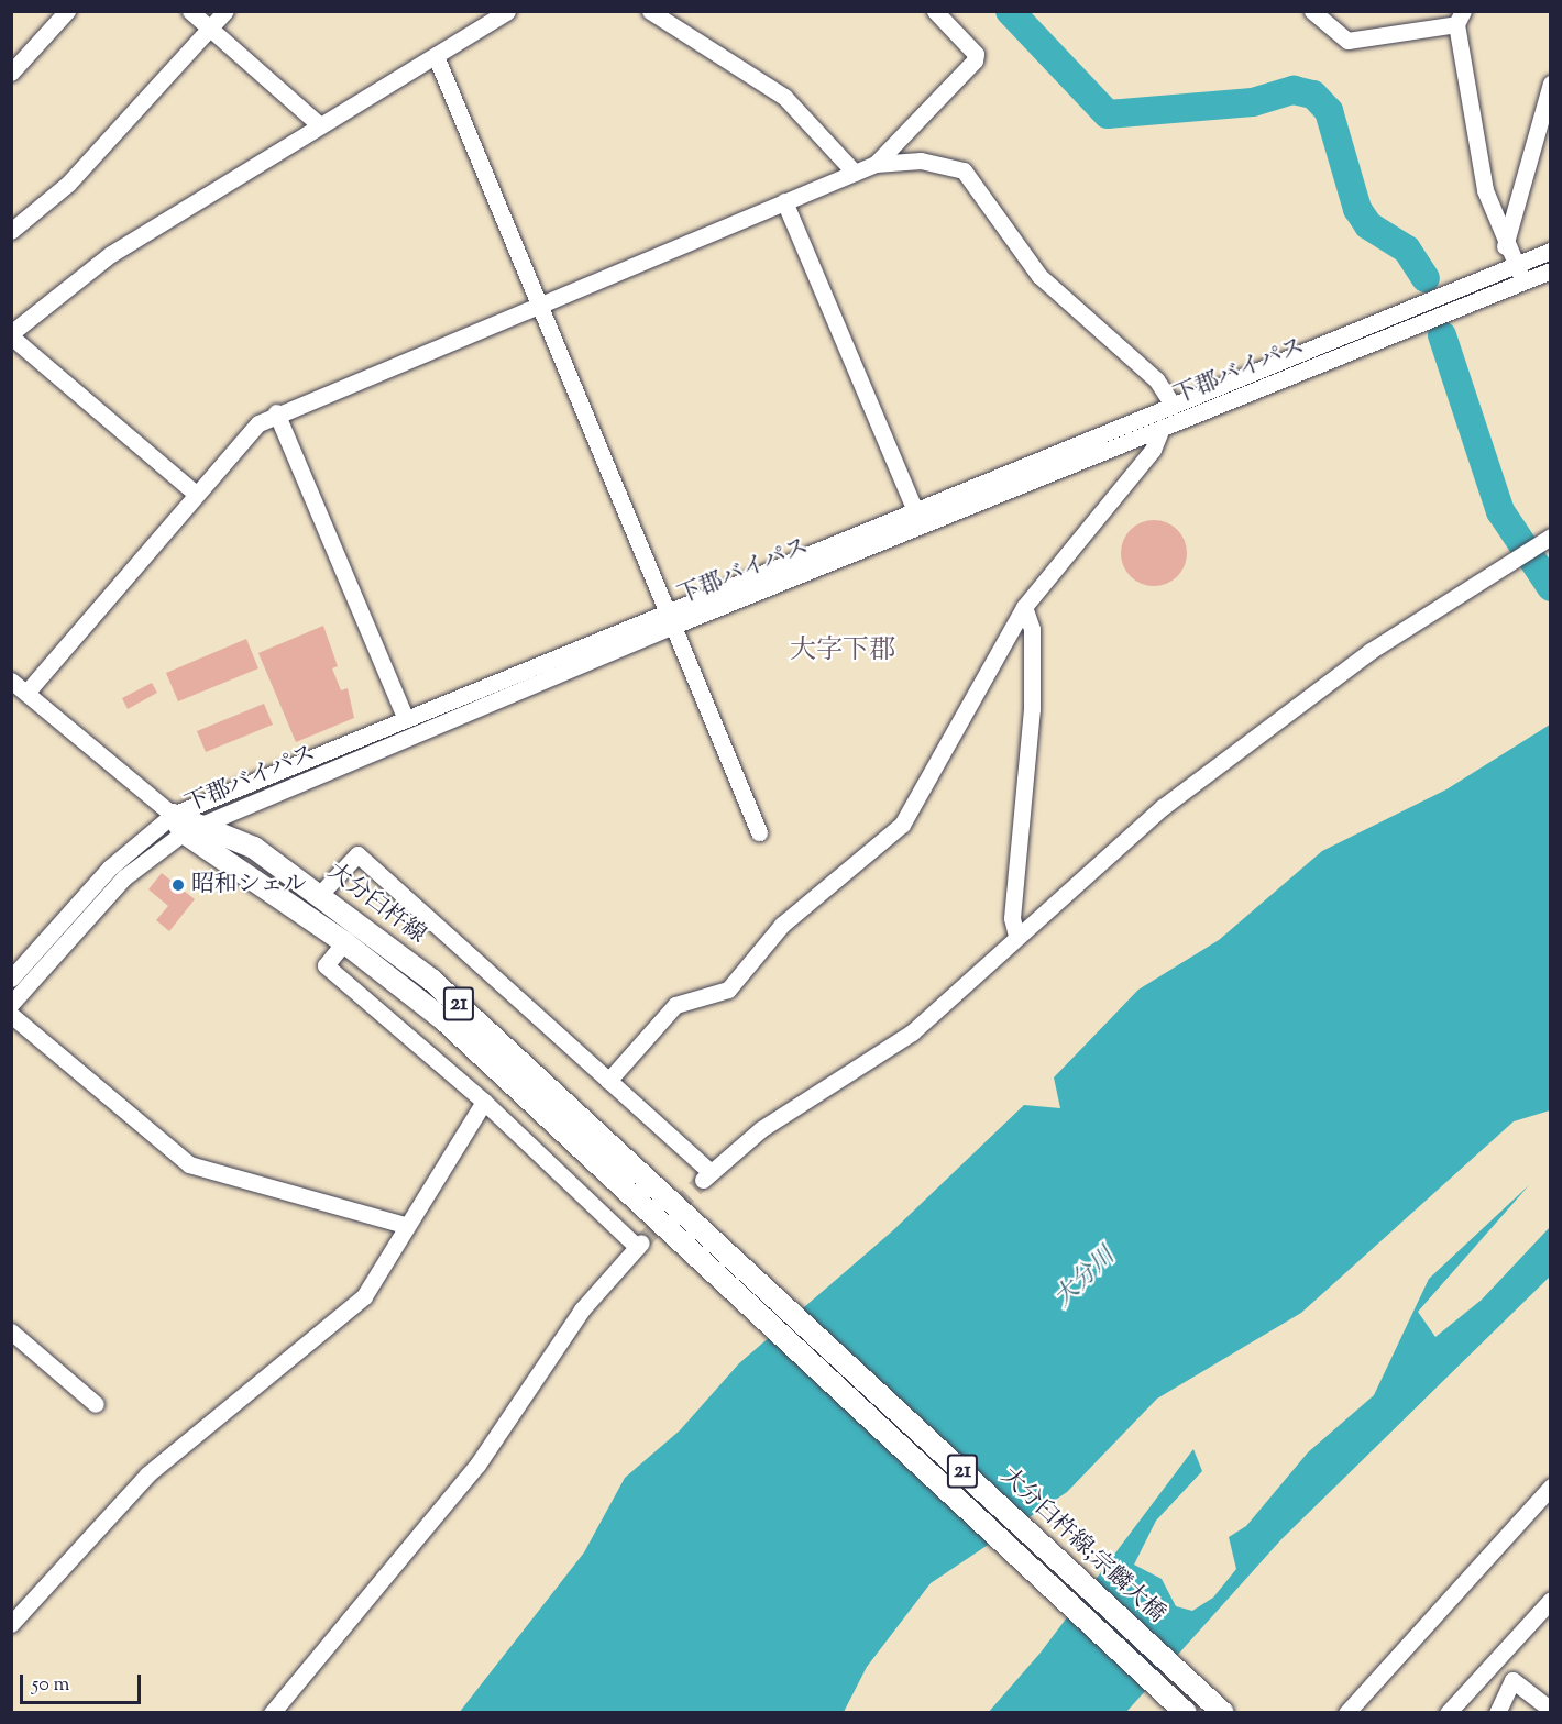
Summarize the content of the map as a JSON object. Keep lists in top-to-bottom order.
{
  "streets": {
    "main road": ["大分臼杵線", "21", "大分臼杵線;宗麟大橋"],
    "street": ["下郡バイパス"]
  },
  "crossings": [
    ["下郡バイパス", "大分臼杵線"],
    ["下郡バイパス", "21"],
    ["大分臼杵線", "21"],
    ["大分臼杵線", "大分臼杵線;宗麟大橋"]
  ],
  "districts": ["大字下郡"],
  "water": ["大分川"],
  "places": ["昭和シェル"],
  "scale_bar": "50 m"
}
